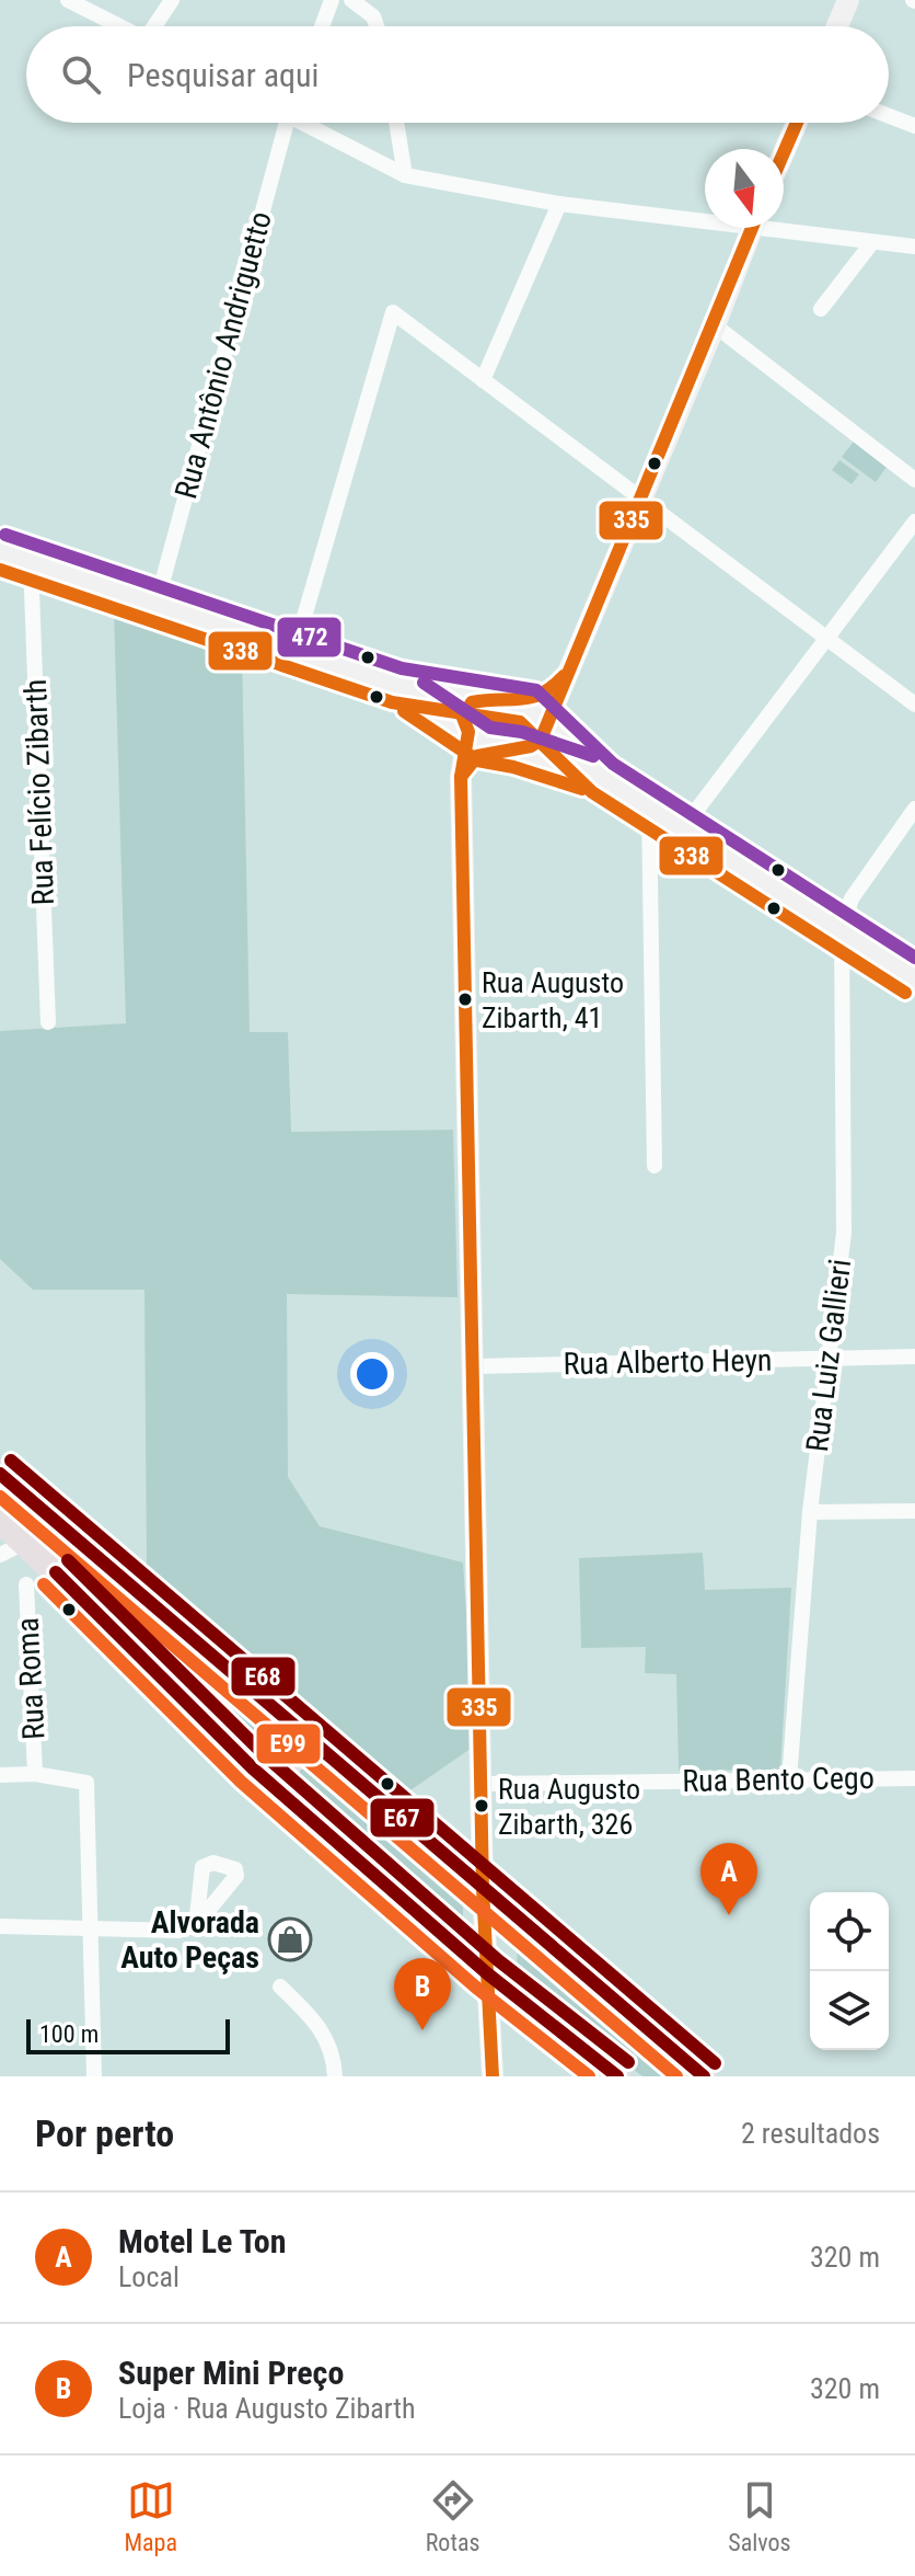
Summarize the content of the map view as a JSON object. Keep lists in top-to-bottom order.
{
  "streets": {
    "street": [
      "Rua Antônio Andriguetto",
      "Rua Felício Zibarth",
      "Rua Luiz Gallieri",
      "Rua Alberto Heyn",
      "Rua Roma",
      "Rua Bento Cego"
    ]
  },
  "crossings": [
    ["Rua Luiz Gallieri", "Rua Alberto Heyn"],
    ["Rua Luiz Gallieri", "Rua Bento Cego"]
  ],
  "places": {
    "other": ["Rua Augusto Zibarth, 41", "Rua Augusto Zibarth, 326"],
    "shop": ["Alvorada Auto Peças"]
  },
  "lines": [
    "transit line 335",
    "transit line 472",
    "transit line 338",
    "transit line E68",
    "transit line E67",
    "transit line E99"
  ],
  "scale_bar": "100 m",
  "north": "bottom",
  "page": {
    "search": "Pesquisar aqui",
    "pins": ["A", "B"],
    "scale": "100 m",
    "heading": ["Por perto", "2 resultados"],
    "list": [
      {
        "mark": "A",
        "name": "Motel Le Ton",
        "note": "Local",
        "value": "320 m"
      },
      {
        "mark": "B",
        "name": "Super Mini Preço",
        "note": "Loja · Rua Augusto Zibarth",
        "value": "320 m"
      }
    ],
    "nav": ["Mapa", "Rotas", "Salvos"]
  }
}
